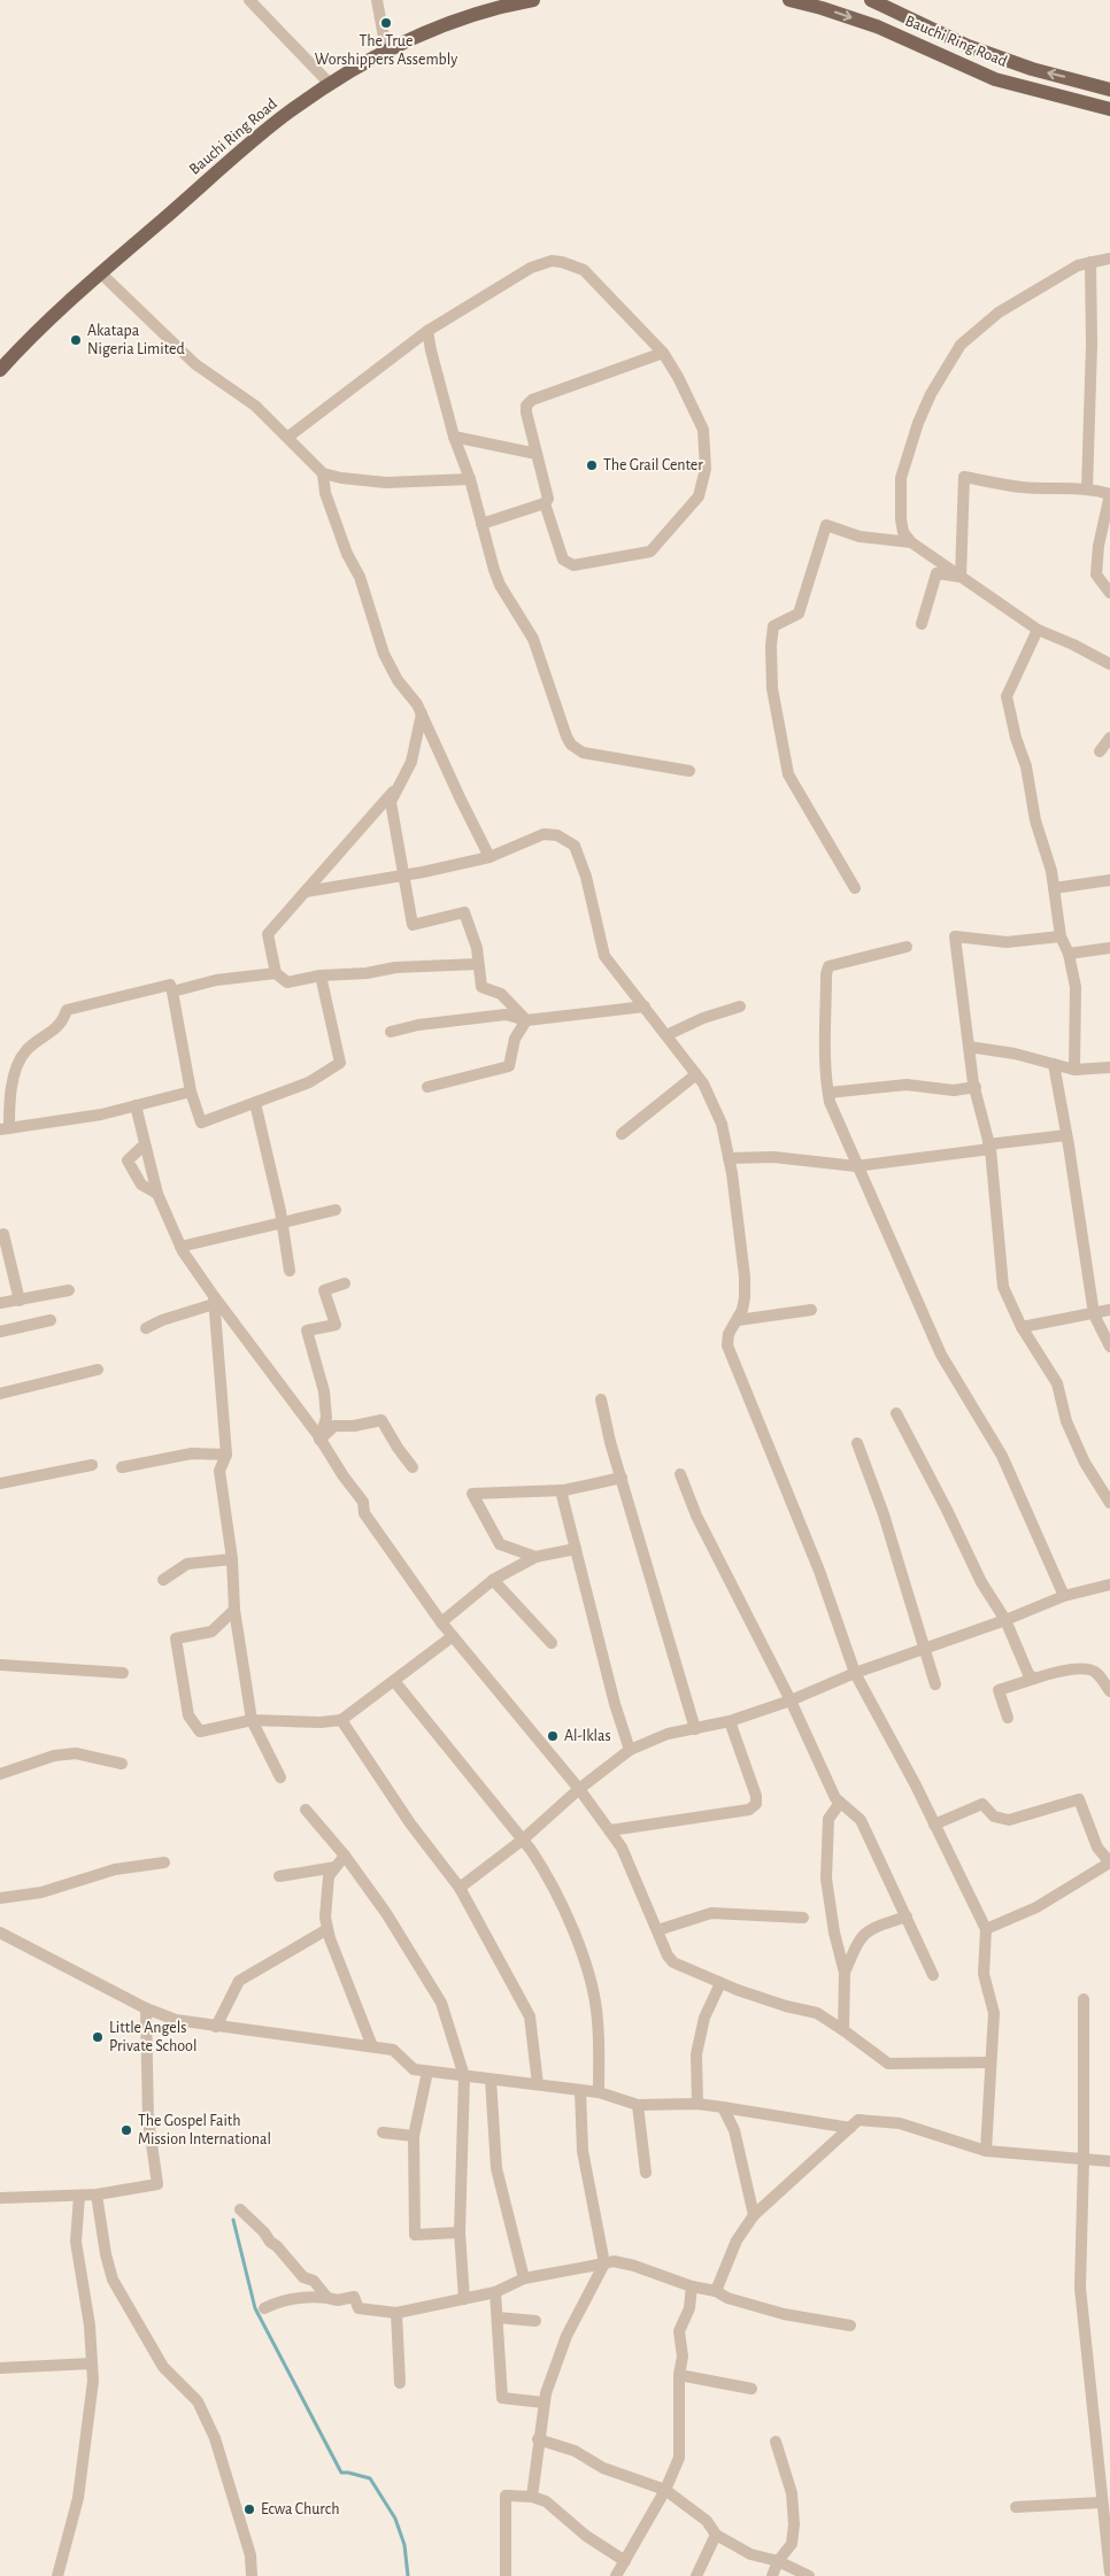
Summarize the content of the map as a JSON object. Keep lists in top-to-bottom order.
{
  "streets": {
    "main road": ["Bauchi Ring Road"]
  },
  "places": [
    "The True Worshippers Assembly",
    "Akatapa Nigeria Limited",
    "The Grail Center",
    "Al-Iklas",
    "Little Angels Private School",
    "The Gospel Faith Mission International",
    "Ecwa Church"
  ]
}
